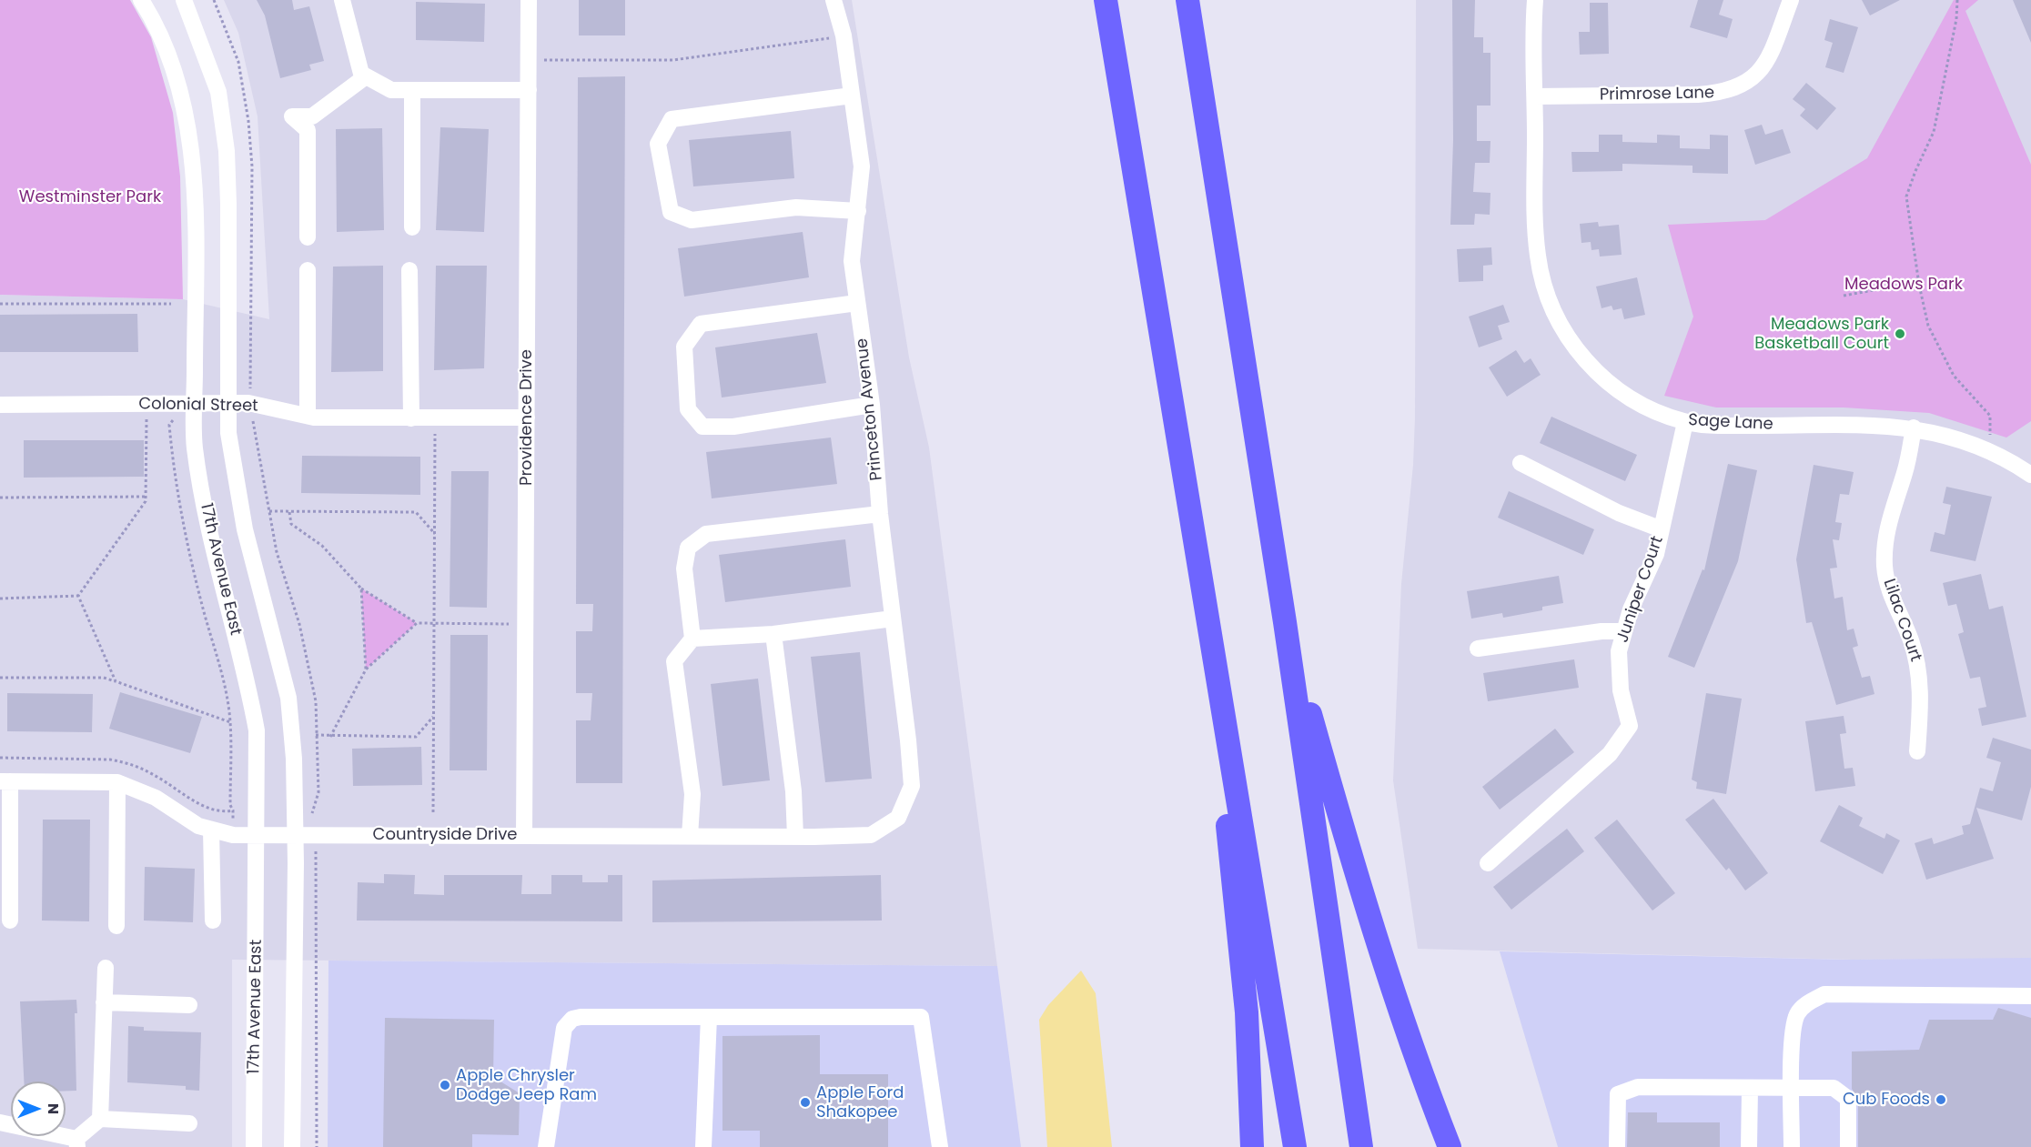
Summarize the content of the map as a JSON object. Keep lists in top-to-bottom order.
{
  "streets": {
    "street": [
      "Primrose Lane",
      "Colonial Street",
      "Princeton Avenue",
      "Providence Drive",
      "Sage Lane",
      "17th Avenue East",
      "Juniper Court",
      "Lilac Court",
      "Countryside Drive"
    ]
  },
  "crossings": [
    ["Primrose Lane", "Sage Lane"],
    ["Colonial Street", "Providence Drive"],
    ["Colonial Street", "17th Avenue East"],
    ["Princeton Avenue", "Countryside Drive"],
    ["Providence Drive", "Countryside Drive"],
    ["Sage Lane", "Juniper Court"],
    ["Sage Lane", "Lilac Court"],
    ["17th Avenue East", "Countryside Drive"]
  ],
  "parks": ["Westminster Park", "Meadows Park"],
  "places": [
    "Meadows Park Basketball Court",
    "Apple Chrysler Dodge Jeep Ram",
    "Cub Foods",
    "Apple Ford Shakopee"
  ],
  "north": "right"
}
